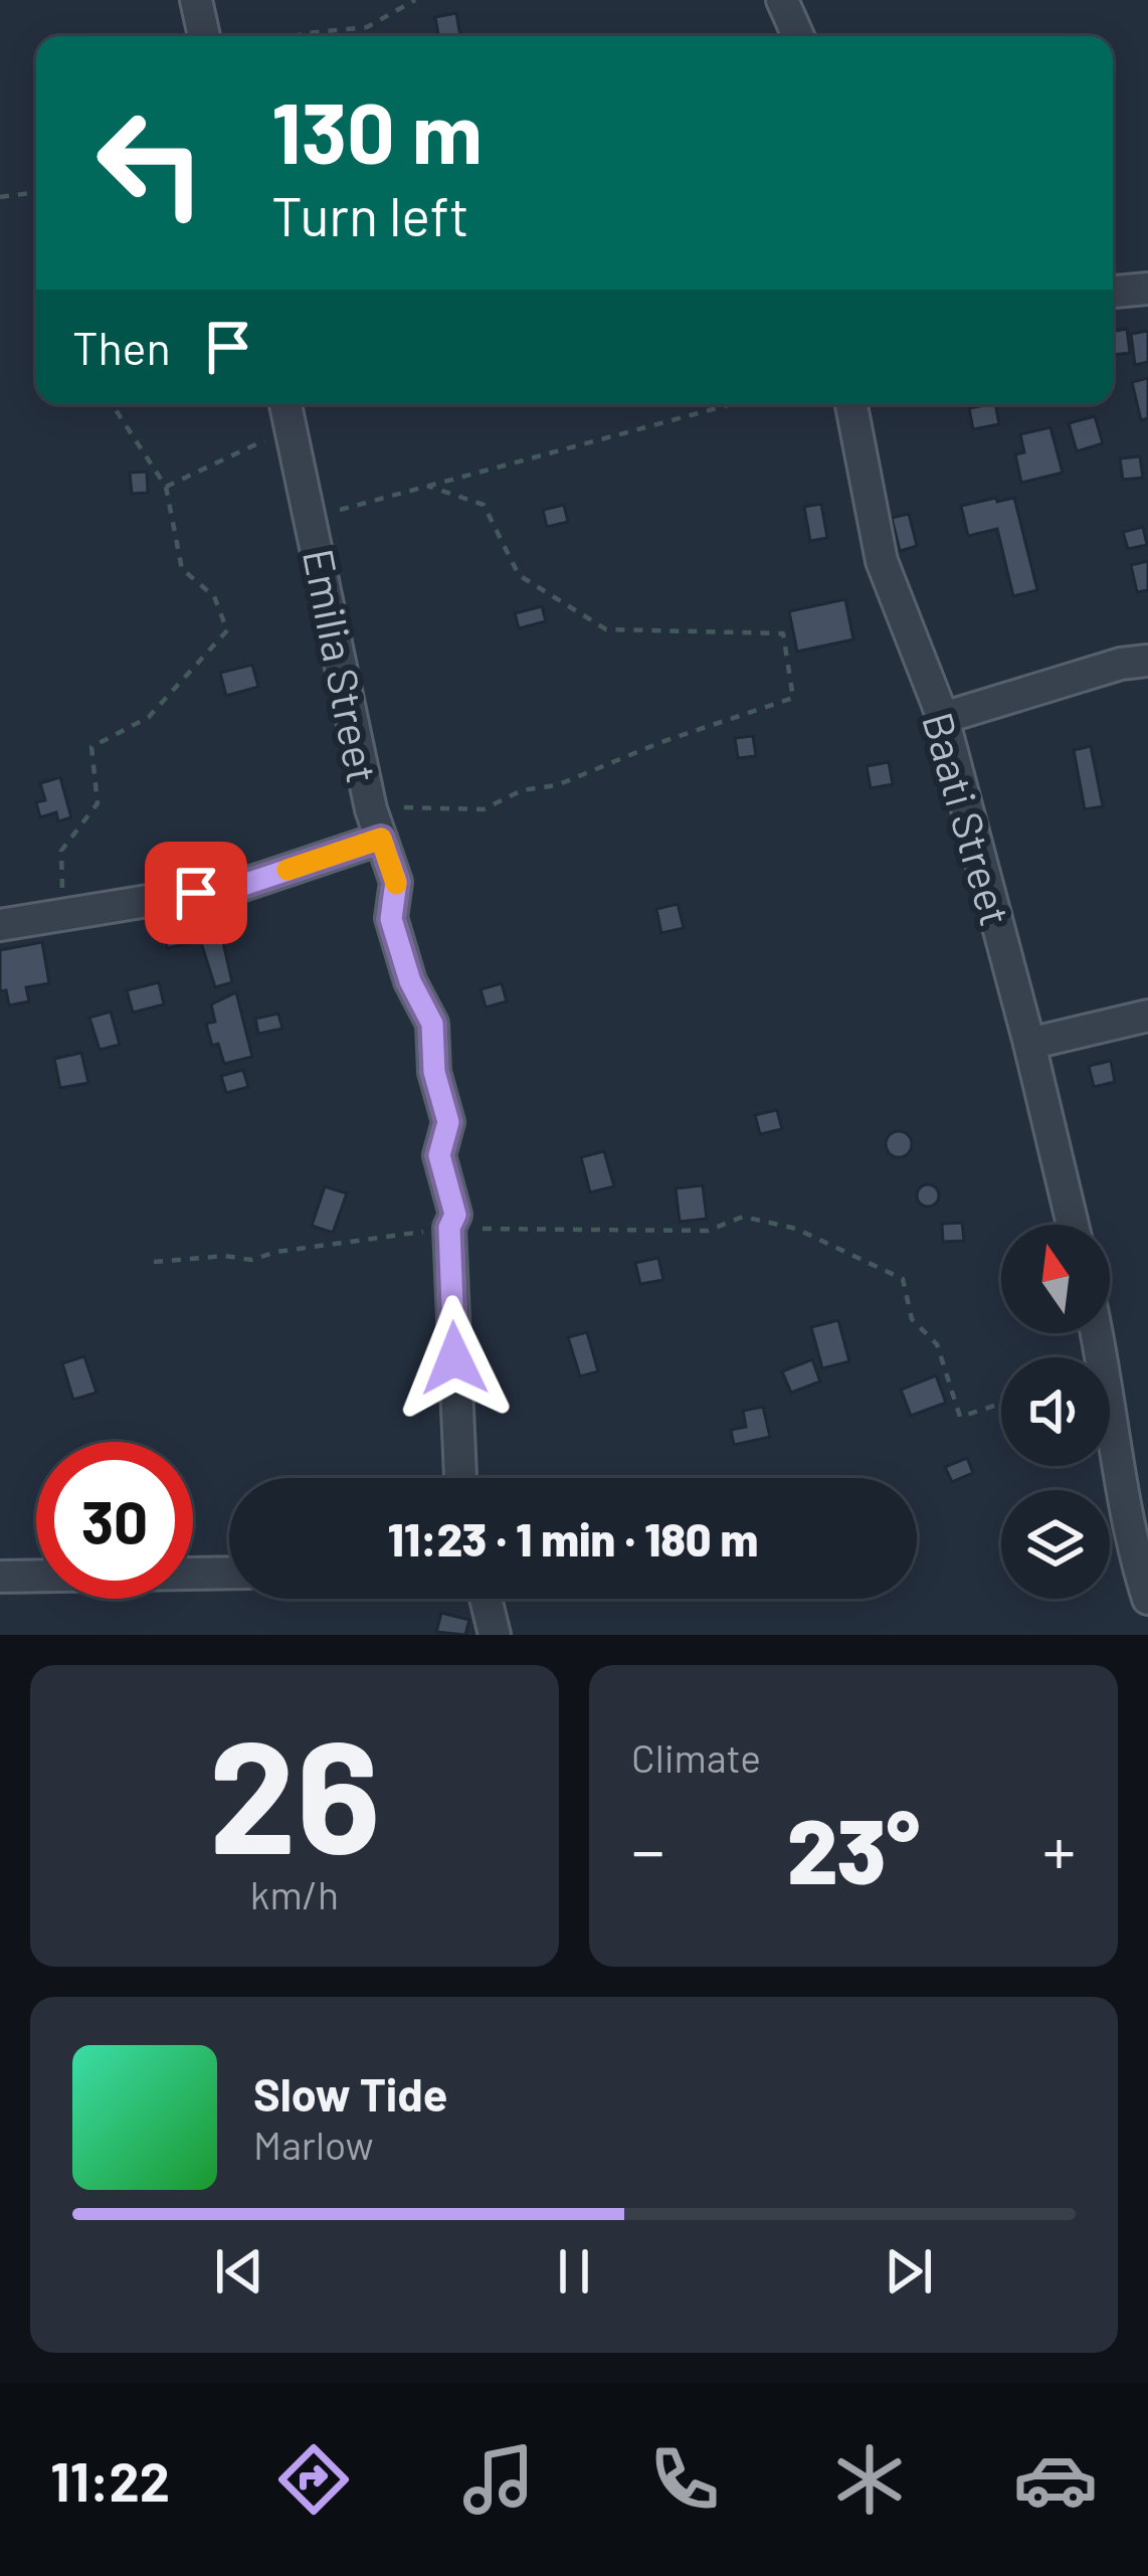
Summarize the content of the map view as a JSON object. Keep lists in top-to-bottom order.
{
  "streets": {
    "street": ["Emilia Street", "Baati Street"]
  },
  "north": "top",
  "page": {
    "turn": ["130 m", "Turn left"],
    "then": "Then",
    "limit": "30",
    "trip": "11:23 · 1 min · 180 m",
    "tile": [
      ["26", "km/h"],
      "Climate"
    ],
    "heat": ["−", "23°", "+"],
    "song": ["Slow Tide", "Marlow"],
    "tabs": "11:22"
  }
}
